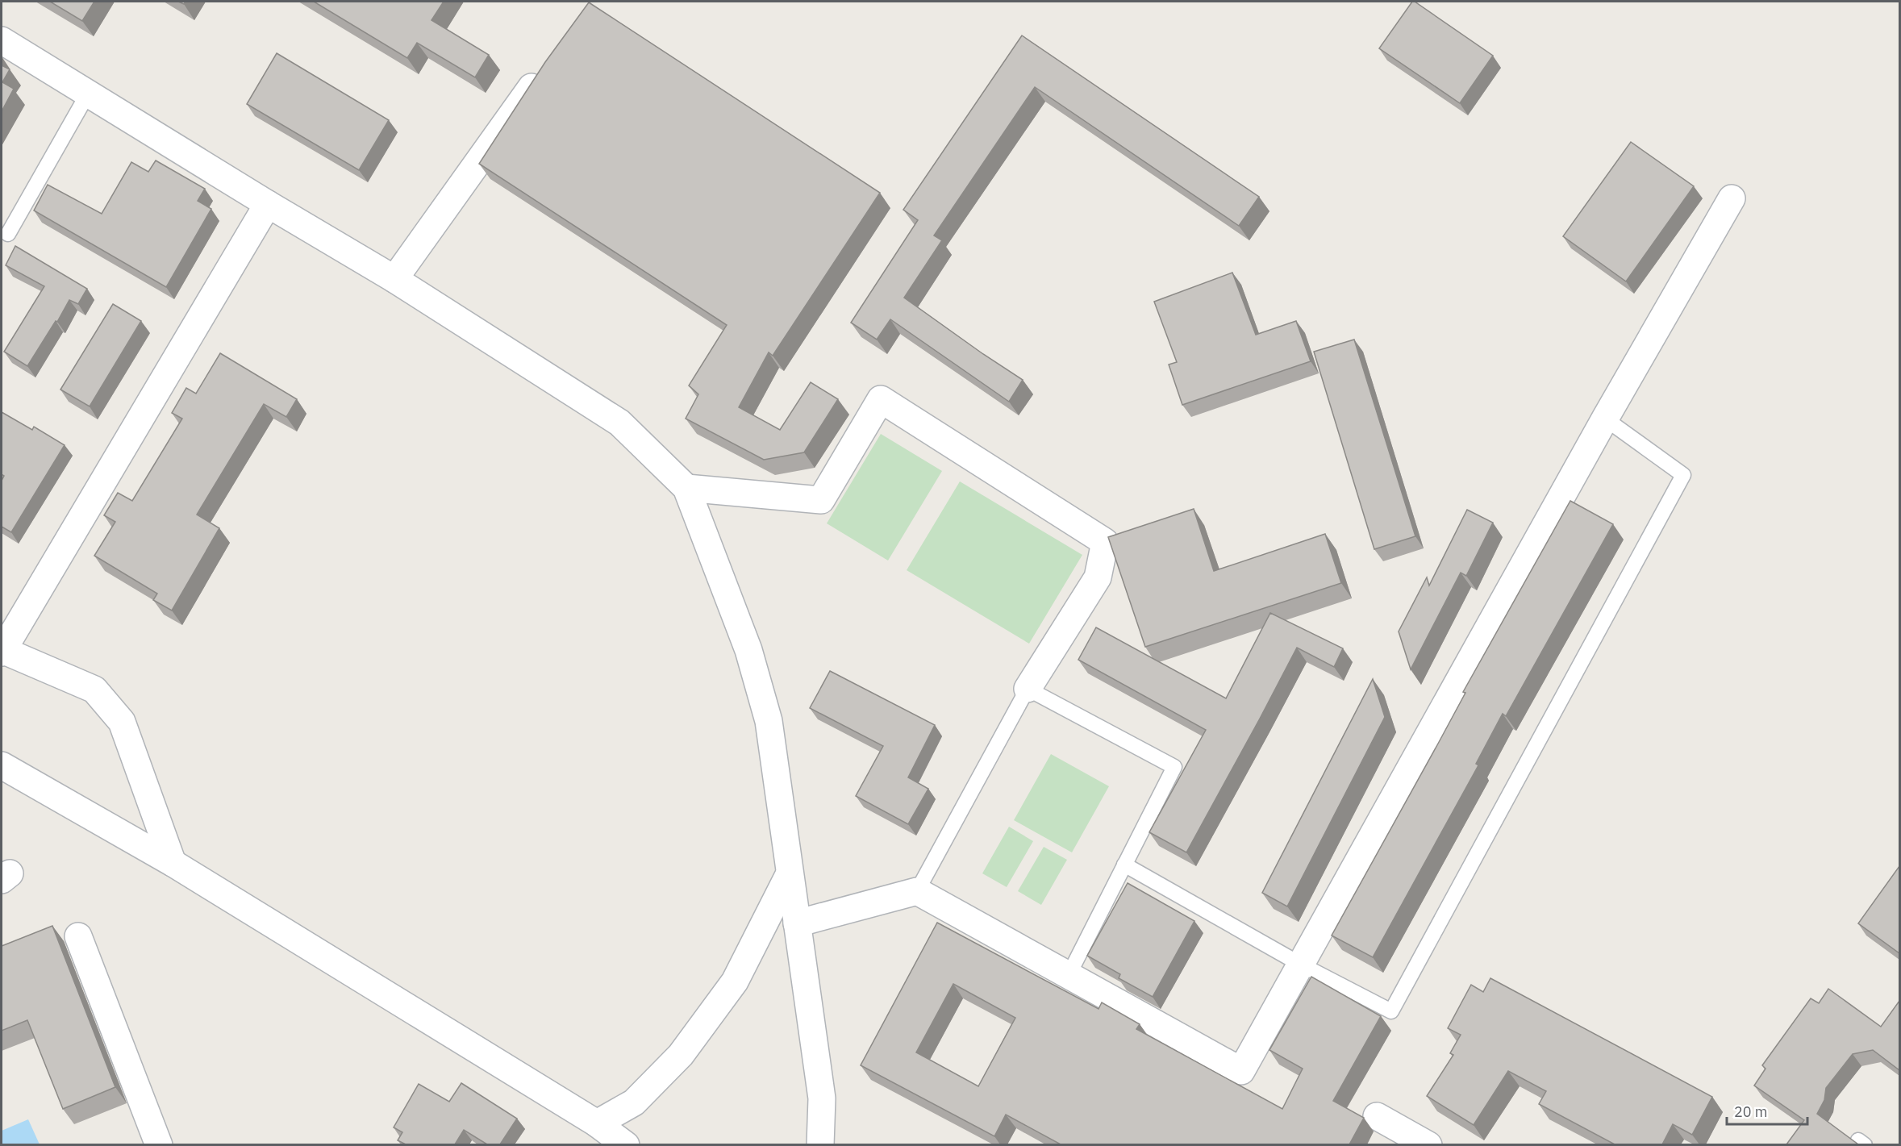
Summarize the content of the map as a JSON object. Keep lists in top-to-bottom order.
{
  "scale_bar": "20 m"
}
